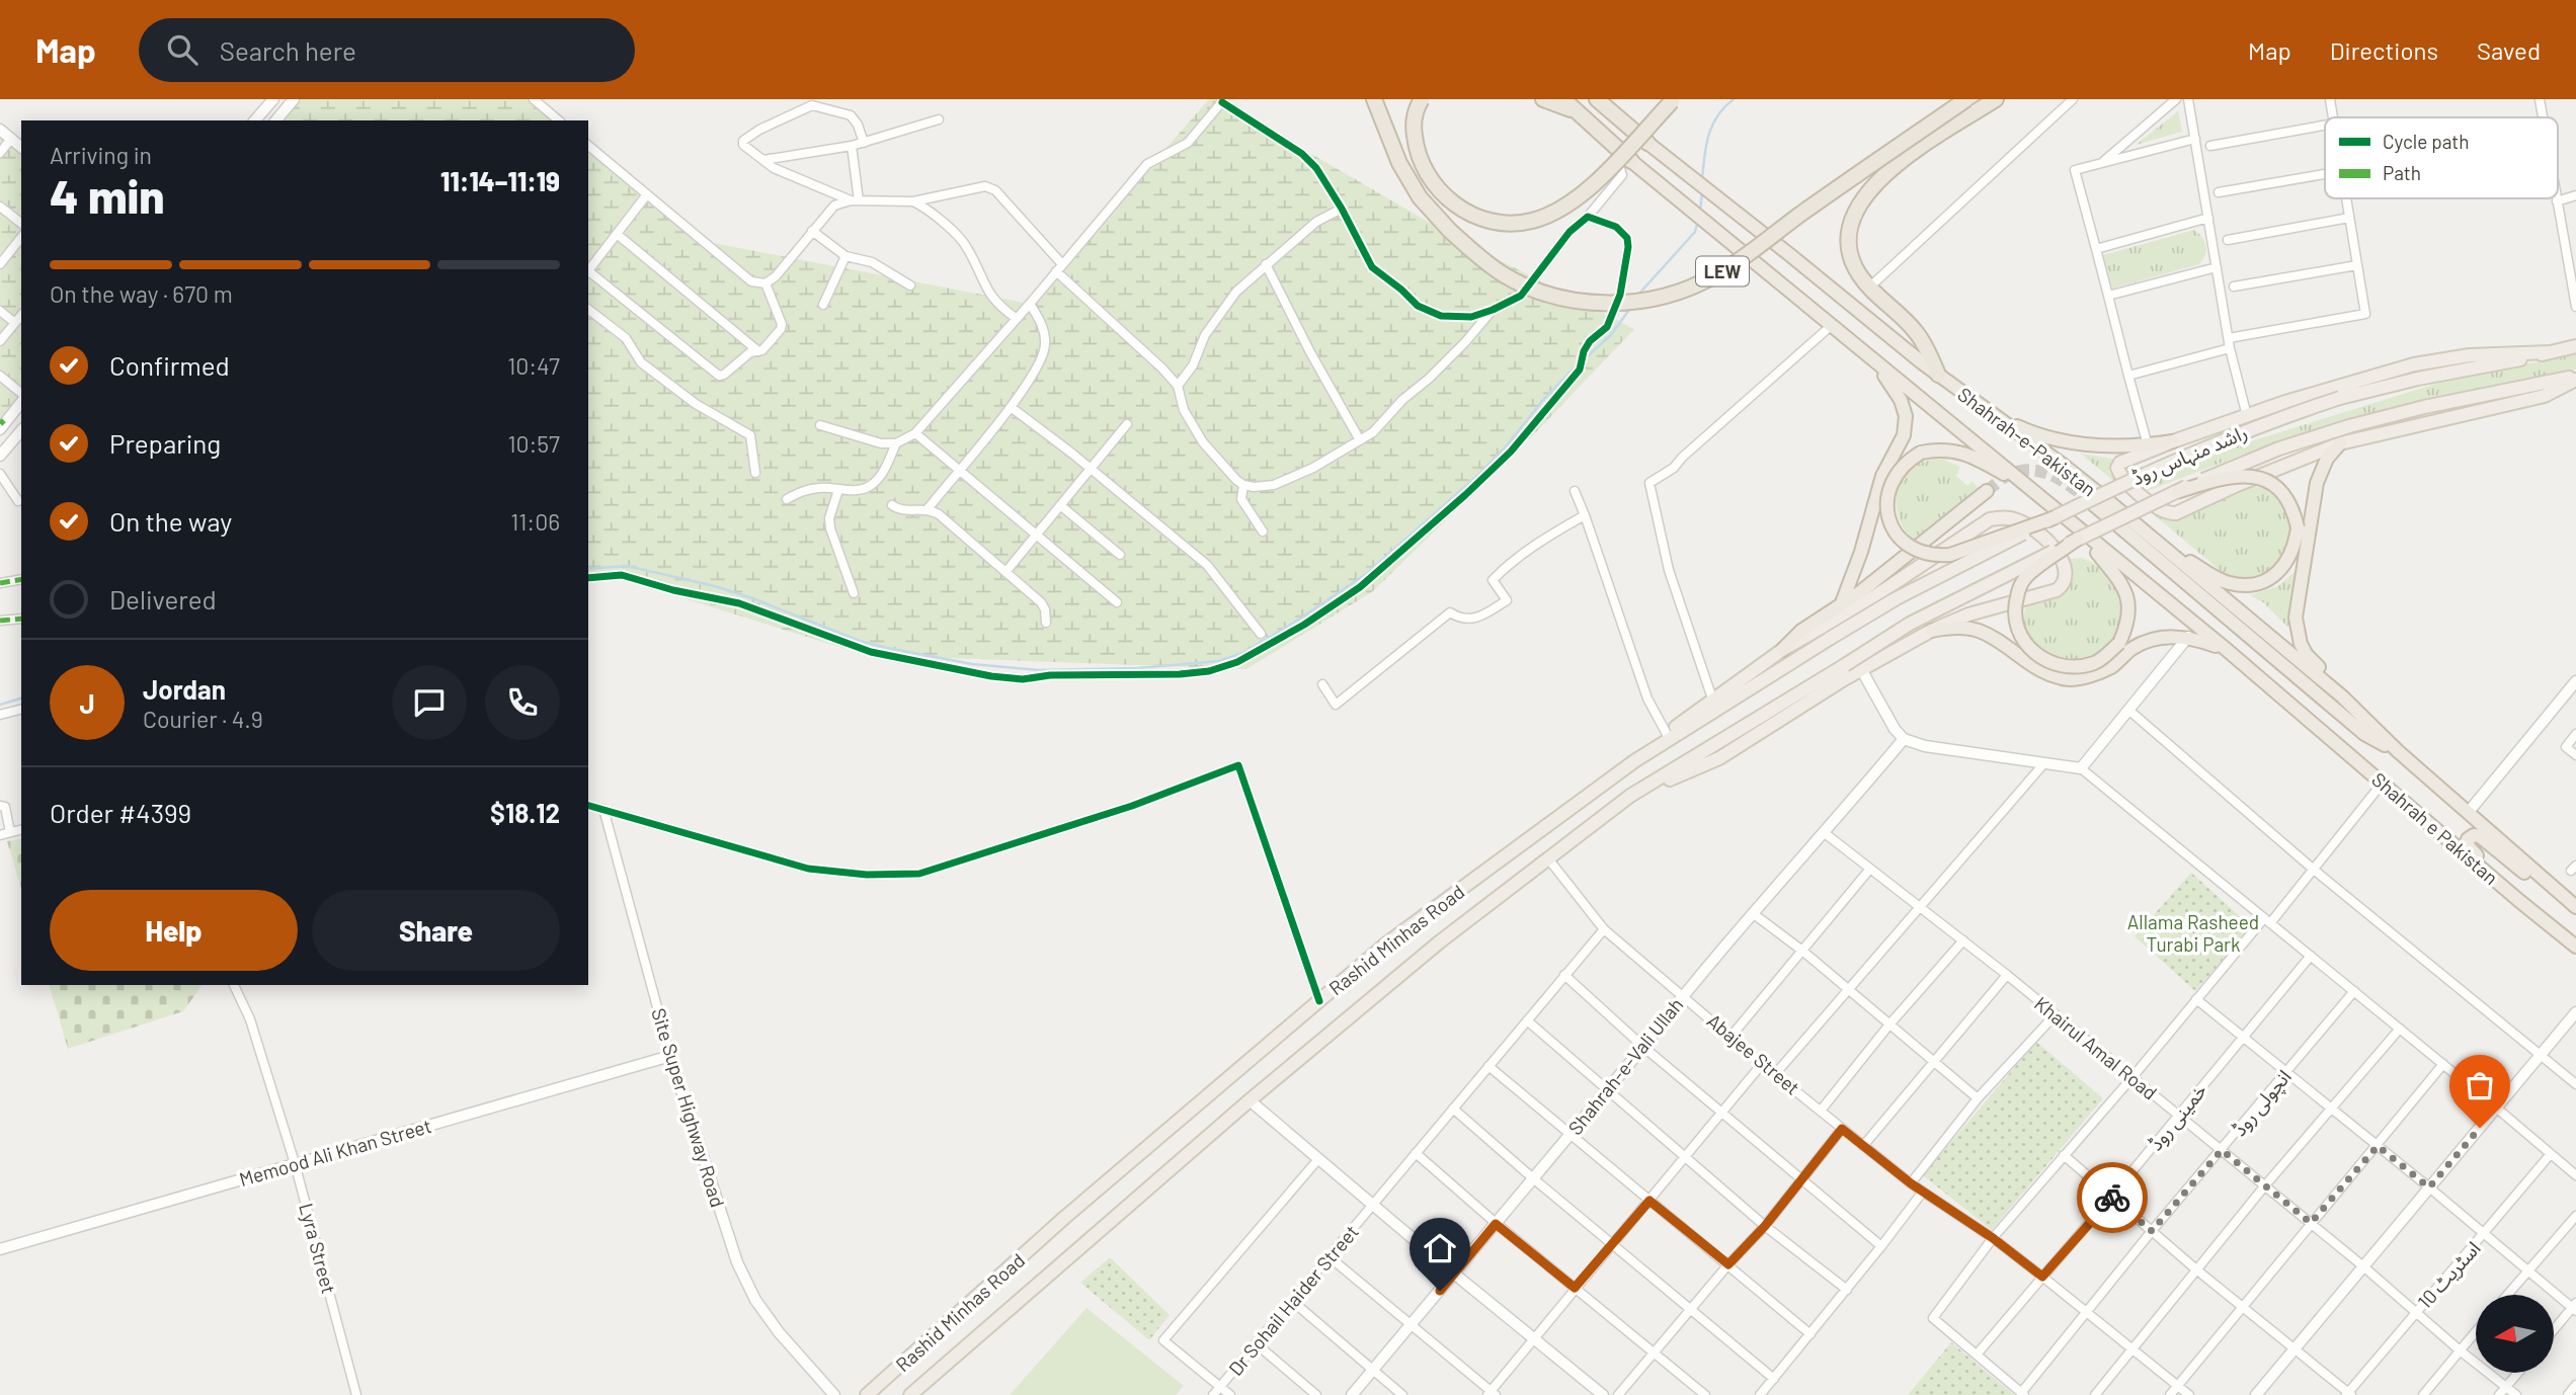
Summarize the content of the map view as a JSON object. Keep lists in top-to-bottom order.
{
  "streets": {
    "highway": ["LEW", "Shahrah-e-Pakistan", "Shahrah e Pakistan"],
    "main road": ["راشد منہاس روڈ", "Rashid Minhas Road"],
    "street": [
      "Khairul Amal Road",
      "Abajee Street",
      "Shahrah-e-Vali Ullah",
      "انچولی روڈ",
      "Site Super Highway Road",
      "خمینی روڈ",
      "Memood Ali Khan Street",
      "Lyra Street",
      "اسٹریٹ 10",
      "Dr Sohail Haider Street"
    ]
  },
  "crossings": [
    ["Shahrah-e-Pakistan", "Shahrah e Pakistan"],
    ["راشد منہاس روڈ", "Rashid Minhas Road"],
    ["Rashid Minhas Road", "Abajee Street"],
    ["Khairul Amal Road", "Shahrah-e-Vali Ullah"],
    ["Khairul Amal Road", "انچولی روڈ"],
    ["Khairul Amal Road", "خمینی روڈ"],
    ["Khairul Amal Road", "اسٹریٹ 10"],
    ["Abajee Street", "Shahrah-e-Vali Ullah"],
    ["Abajee Street", "انچولی روڈ"],
    ["Abajee Street", "خمینی روڈ"],
    ["Abajee Street", "Dr Sohail Haider Street"],
    ["Site Super Highway Road", "Memood Ali Khan Street"],
    ["Memood Ali Khan Street", "Lyra Street"]
  ],
  "parks": ["Allama Rasheed Turabi Park"],
  "legend": ["Cycle path", "Path"],
  "north": "left",
  "page": {
    "header": "Map",
    "search": "Search here",
    "nav": ["Map", "Directions", "Saved"],
    "heading": ["4 min", "Arriving in", "11:14–11:19"],
    "panel": [
      "Jordan",
      "Courier · 4.9",
      "Order #4399",
      "$18.12"
    ],
    "bar": "On the way · 670 m",
    "list": [
      ["Confirmed", "10:47"],
      ["Preparing", "10:57"],
      ["On the way", "11:06"],
      "Delivered"
    ],
    "round": "J",
    "buttons": ["Help", "Share"]
  }
}
